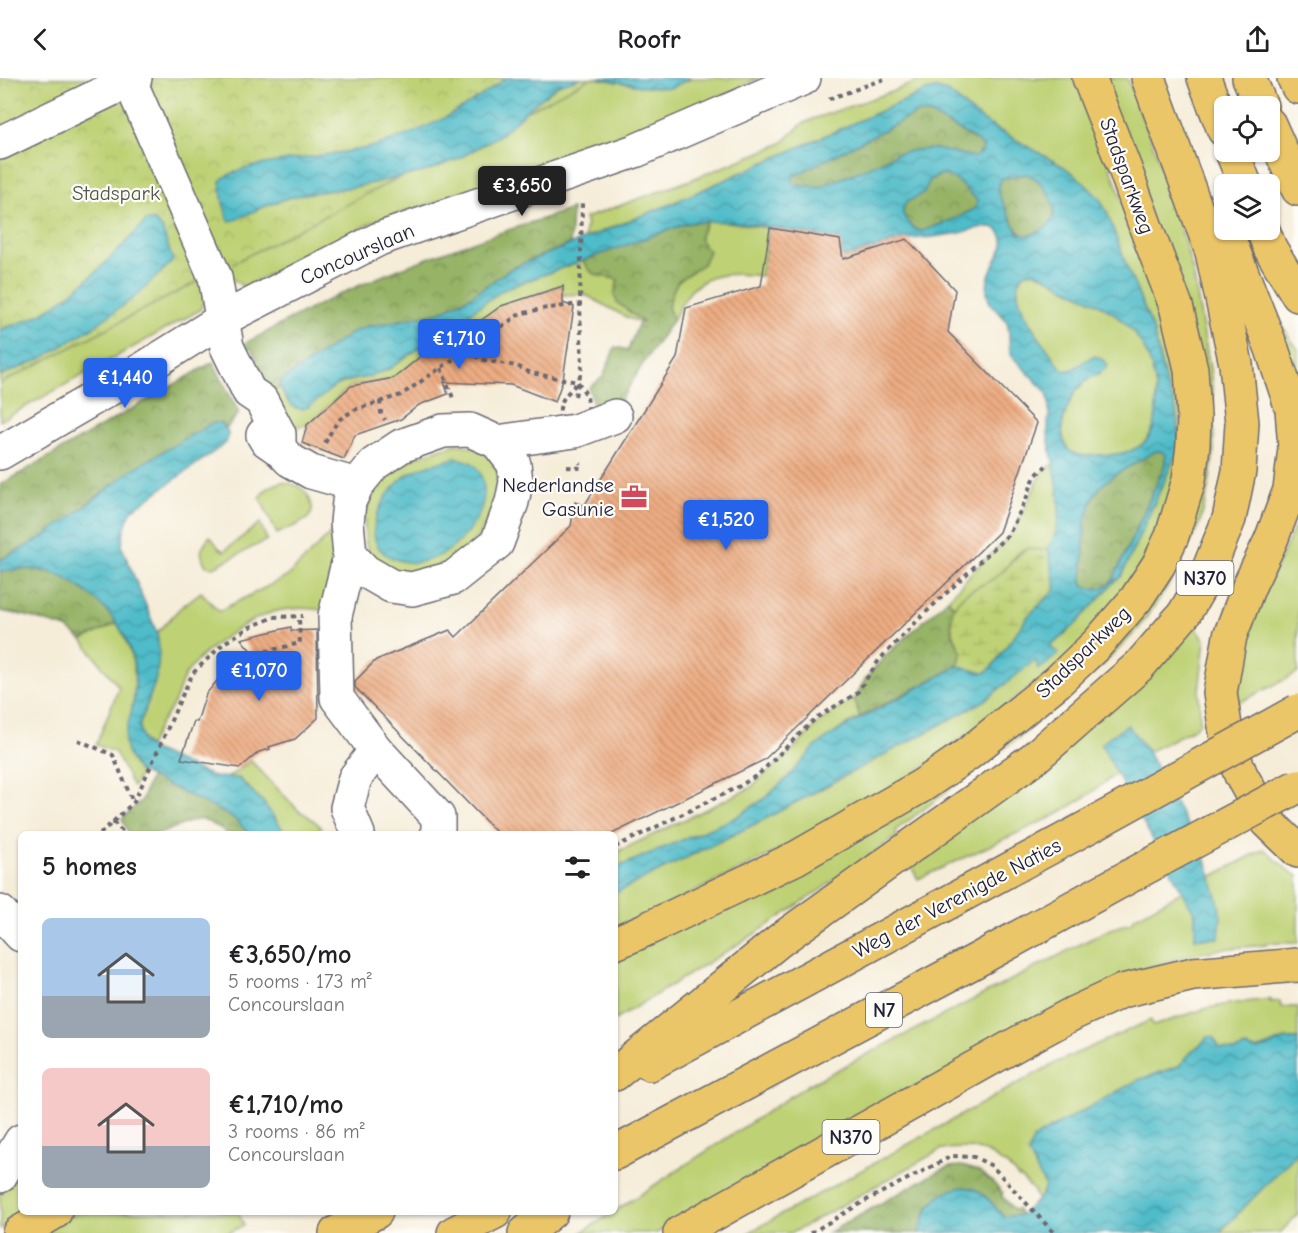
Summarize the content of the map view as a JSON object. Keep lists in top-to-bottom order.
{
  "streets": {
    "main road": [
      "Stadsparkweg",
      "N370",
      "Weg der Verenigde Naties",
      "N7"
    ],
    "street": ["Concourslaan"]
  },
  "parks": ["Stadspark"],
  "places": {
    "office": ["Nederlandse Gasunie"]
  },
  "page": {
    "header": "Roofr",
    "price": [
      "€3,650",
      "€1,710",
      "€1,440",
      "€1,520",
      "€1,070"
    ],
    "heading": "5 homes",
    "list": [
      {
        "name": "€3,650/mo",
        "note": "5 rooms · 173 m² · Concourslaan"
      },
      {
        "name": "€1,710/mo",
        "note": "3 rooms · 86 m² · Concourslaan"
      }
    ]
  }
}
